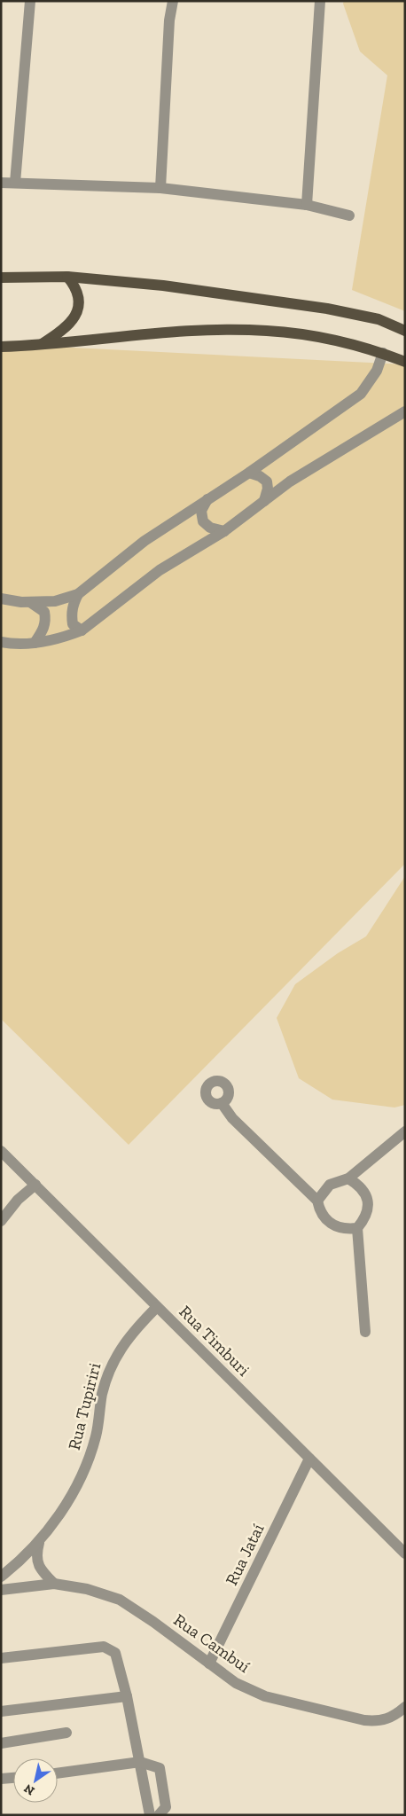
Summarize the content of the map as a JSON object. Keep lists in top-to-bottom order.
{
  "streets": {
    "street": [
      "Rua Timburi",
      "Rua Tupiriri",
      "Rua Jataí",
      "Rua Cambuí"
    ]
  },
  "crossings": [
    ["Rua Timburi", "Rua Tupiriri"],
    ["Rua Timburi", "Rua Jataí"],
    ["Rua Jataí", "Rua Cambuí"]
  ],
  "north": "bottom left"
}
